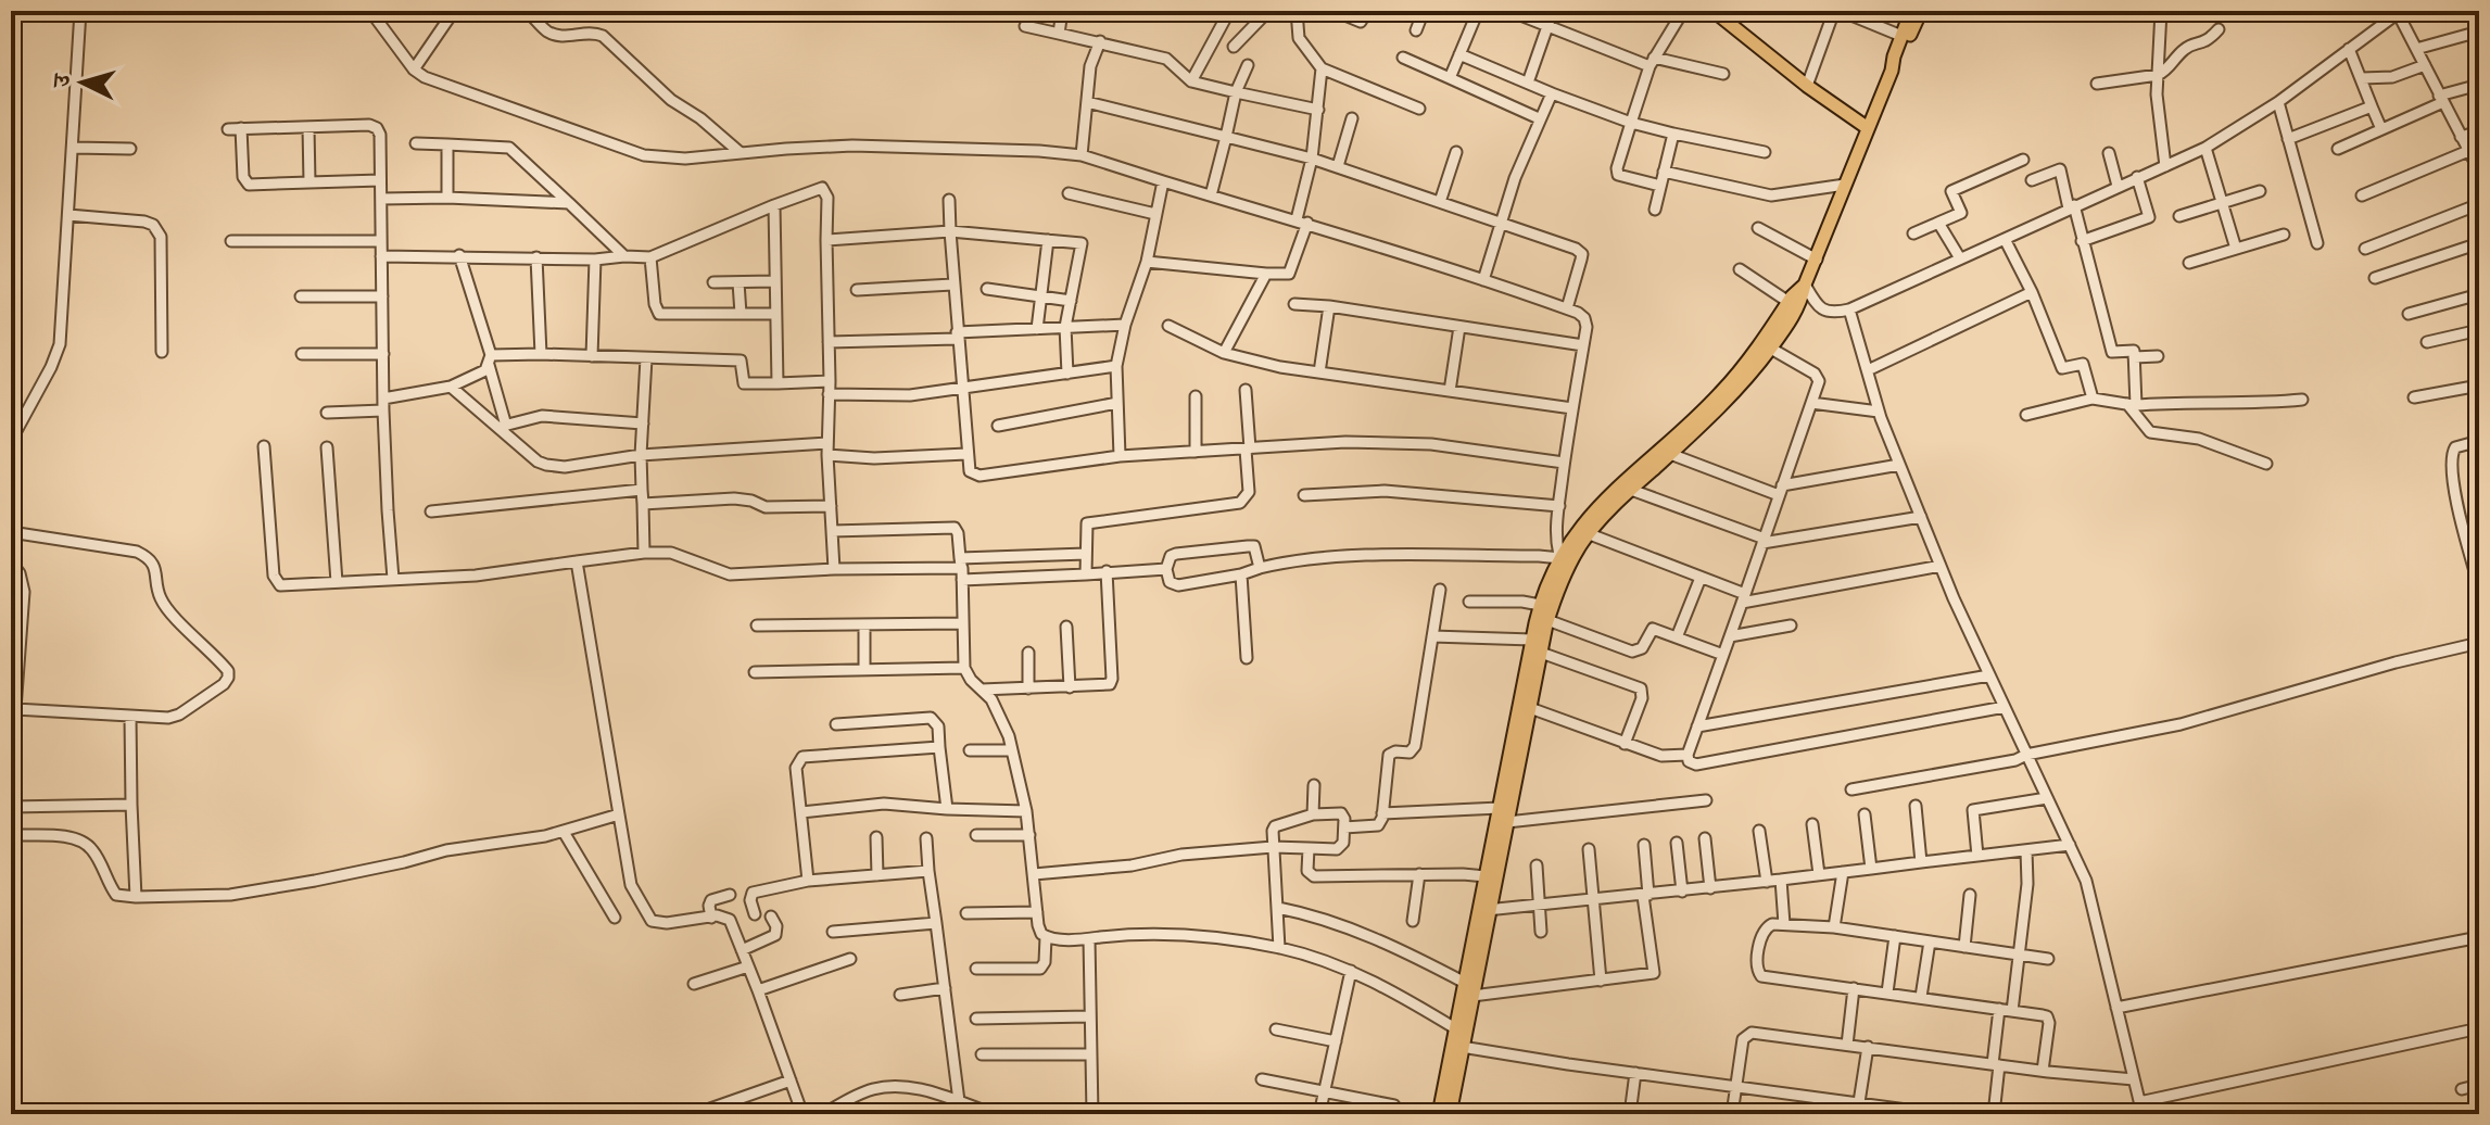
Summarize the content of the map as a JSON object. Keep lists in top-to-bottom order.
{
  "north": "left"
}
